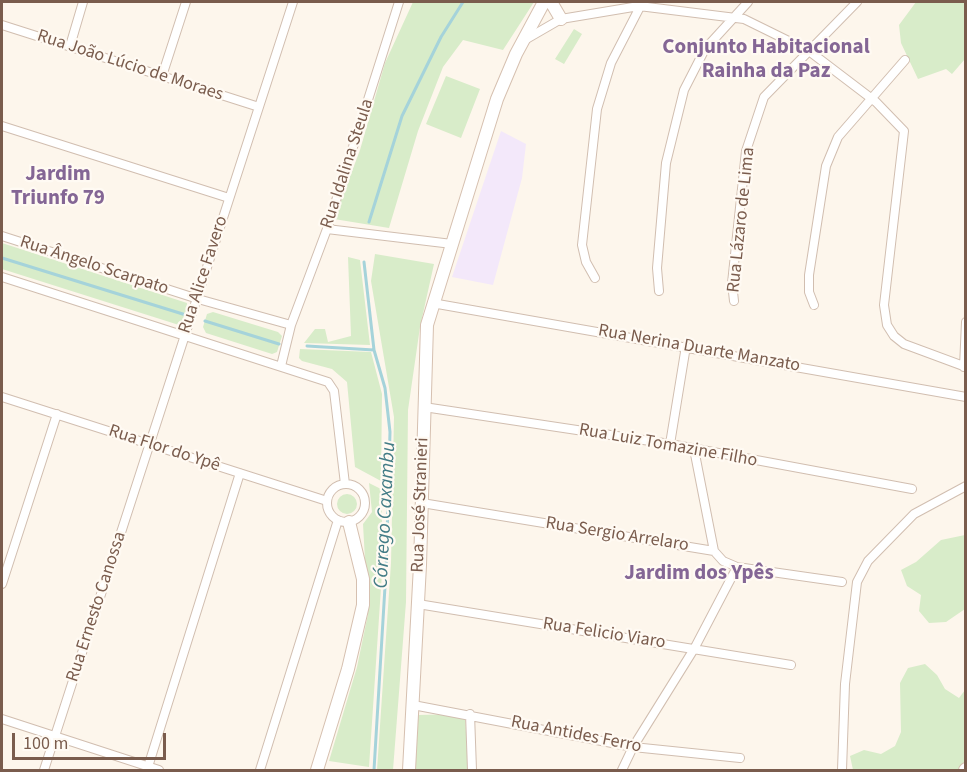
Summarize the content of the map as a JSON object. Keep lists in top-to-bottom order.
{
  "streets": {
    "street": [
      "Rua João Lúcio de Moraes",
      "Rua Idalina Steula",
      "Rua Lázaro de Lima",
      "Rua Ângelo Scarpato",
      "Rua Alice Favero",
      "Rua Nerina Duarte Manzato",
      "Rua Luiz Tomazine Filho",
      "Rua Flor do Ypê",
      "Rua José Stranieri",
      "Rua Sergio Arrelaro",
      "Rua Ernesto Canossa",
      "Rua Felicio Viaro",
      "Rua Antides Ferro"
    ]
  },
  "crossings": [
    ["Rua João Lúcio de Moraes", "Rua Alice Favero"],
    ["Rua Idalina Steula", "Rua Ângelo Scarpato"],
    ["Rua Ângelo Scarpato", "Rua Alice Favero"],
    ["Rua Alice Favero", "Rua Flor do Ypê"],
    ["Rua Alice Favero", "Rua Ernesto Canossa"],
    ["Rua Nerina Duarte Manzato", "Rua José Stranieri"],
    ["Rua Luiz Tomazine Filho", "Rua José Stranieri"],
    ["Rua Flor do Ypê", "Rua Ernesto Canossa"],
    ["Rua José Stranieri", "Rua Sergio Arrelaro"],
    ["Rua José Stranieri", "Rua Felicio Viaro"],
    ["Rua José Stranieri", "Rua Antides Ferro"]
  ],
  "districts": ["Conjunto Habitacional Rainha da Paz", "Jardim Triunfo 79", "Jardim dos Ypês"],
  "water": ["Córrego Caxambu"],
  "scale_bar": "100 m"
}
